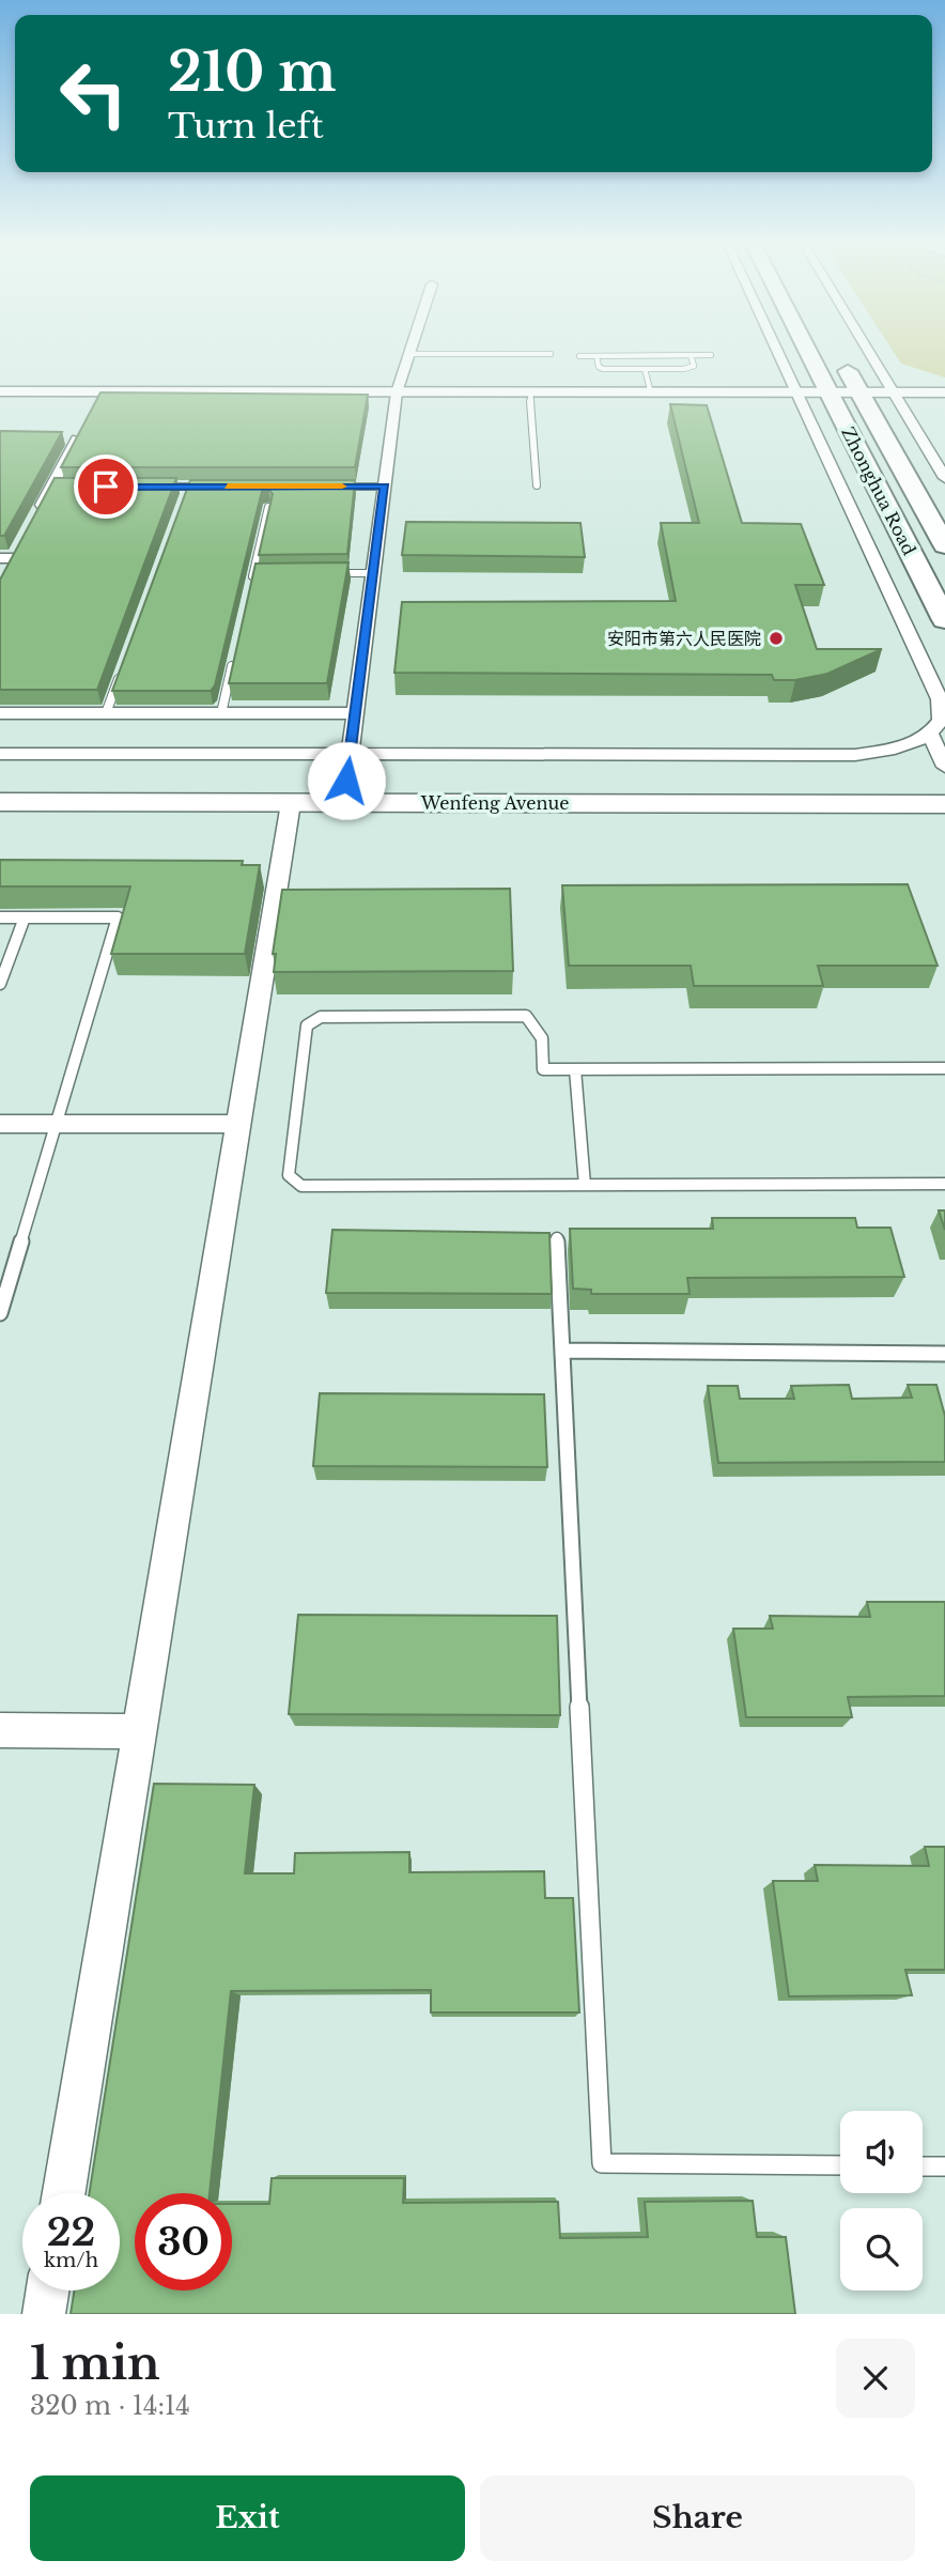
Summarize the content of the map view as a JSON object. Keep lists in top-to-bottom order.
{
  "streets": {
    "highway": ["Zhonghua Road"],
    "main road": ["Wenfeng Avenue"]
  },
  "places": ["安阳市第六人民医院"],
  "page": {
    "turn": ["210 m", "Turn left"],
    "speed": "22 km/h",
    "limit": "30",
    "heading": ["1 min", "320 m · 14:14"],
    "buttons": ["Exit", "Share"]
  }
}
